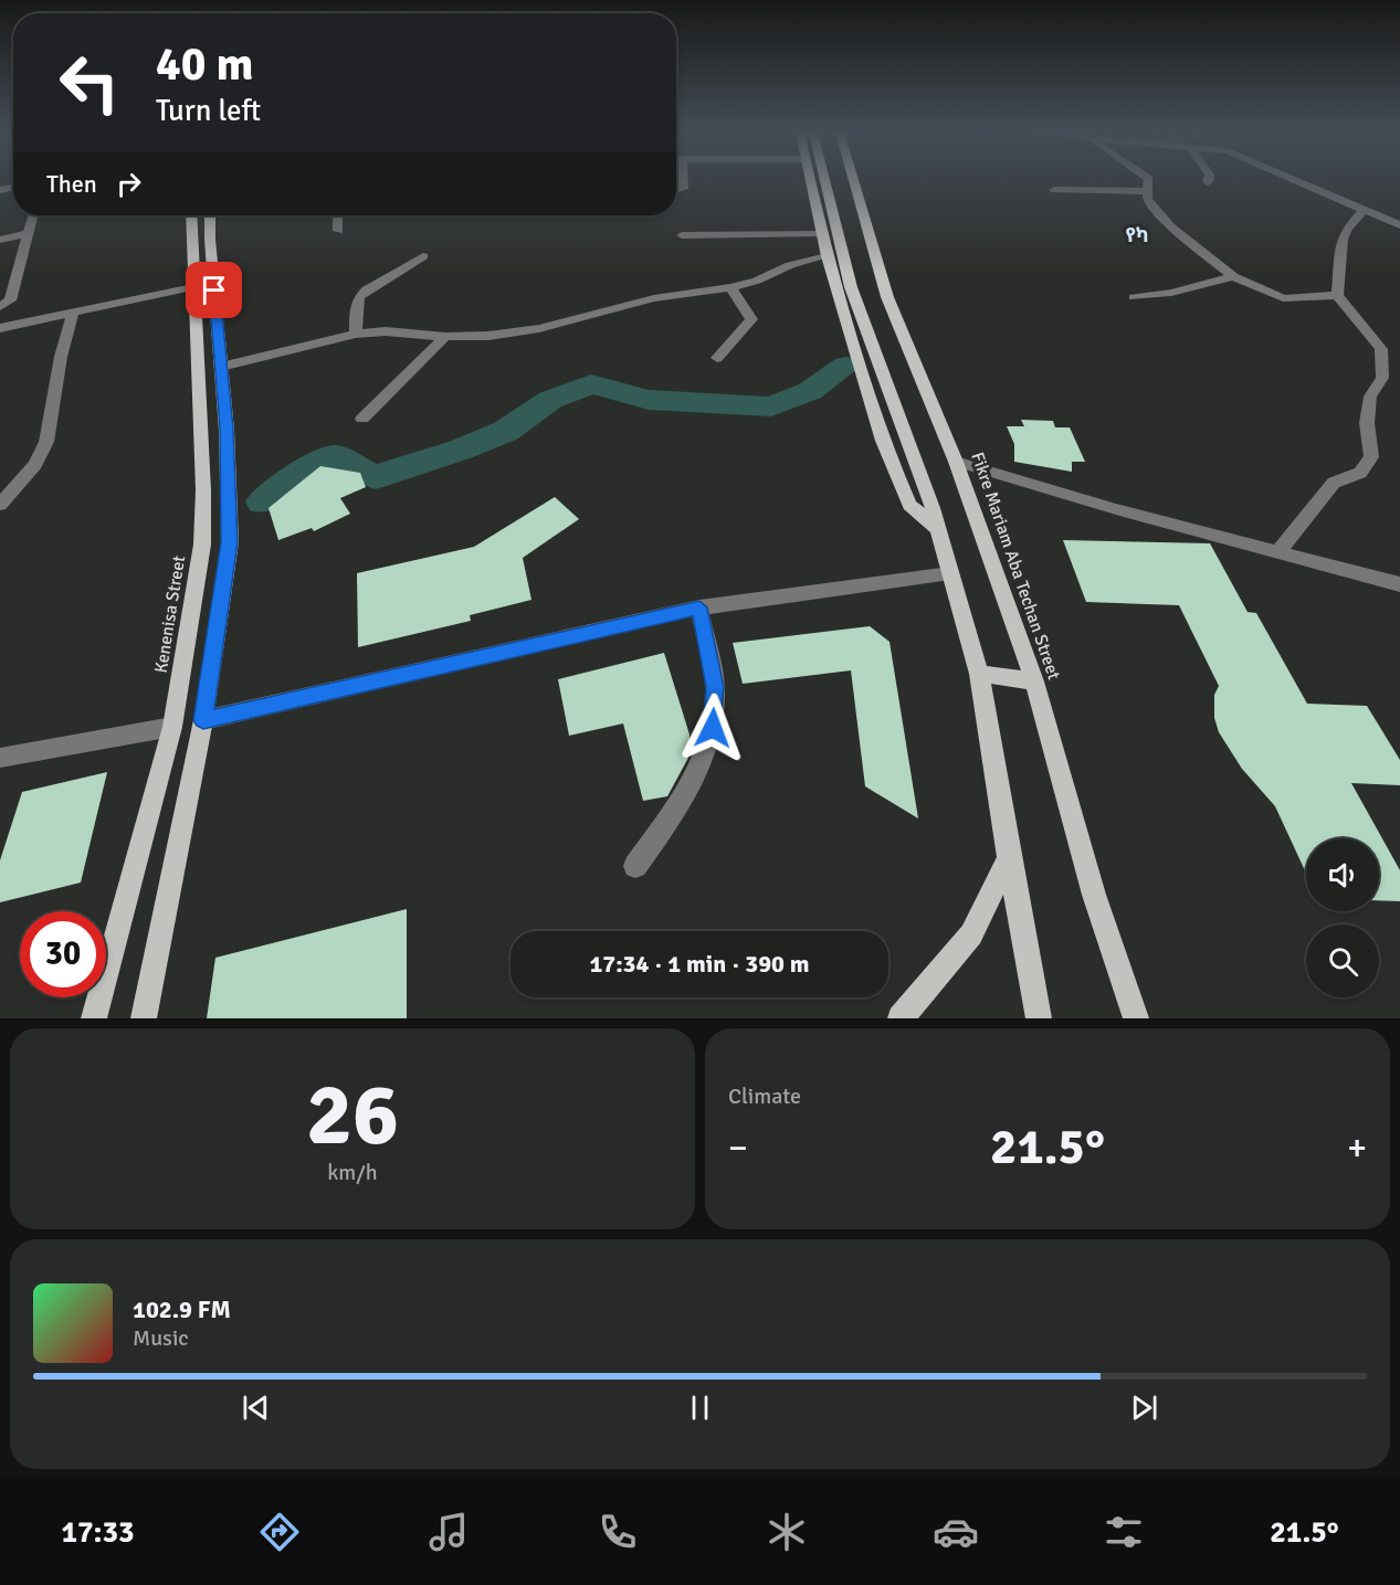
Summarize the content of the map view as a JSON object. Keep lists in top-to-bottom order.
{
  "streets": {
    "main road": ["Fikre Mariam Aba Techan Street", "Kenenisa Street"]
  },
  "districts": ["የካ"],
  "page": {
    "turn": ["40 m", "Turn left"],
    "then": "Then",
    "limit": "30",
    "trip": "17:34 · 1 min · 390 m",
    "tile": [
      ["26", "km/h"],
      "Climate"
    ],
    "heat": ["−", "21.5°", "+"],
    "song": ["102.9 FM", "Music"],
    "tabs": ["17:33", "21.5°"]
  }
}
